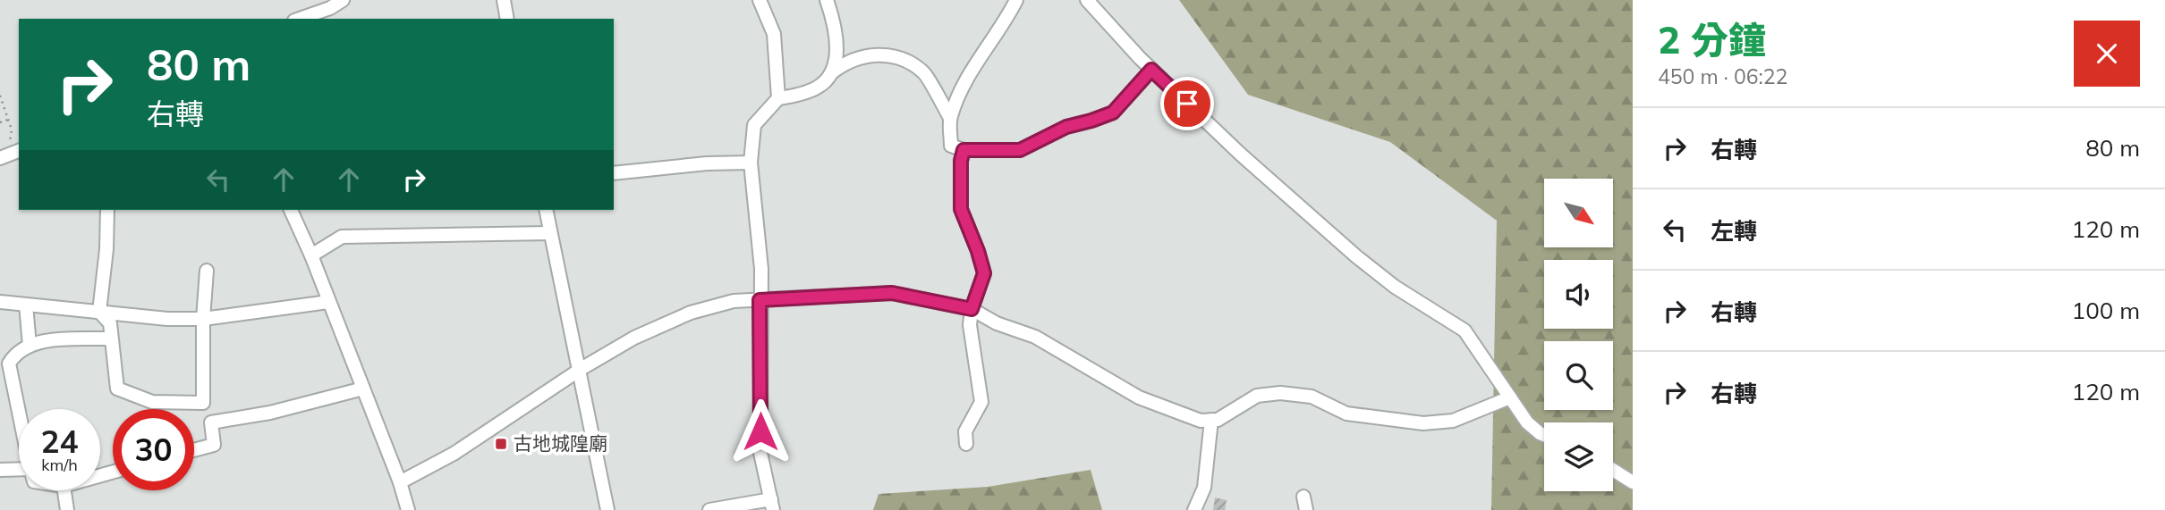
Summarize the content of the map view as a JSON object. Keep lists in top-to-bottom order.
{
  "places": {
    "transit": ["古地城隍廟"]
  },
  "north": "bottom right",
  "page": {
    "heading": ["2 分鐘", "450 m · 06:22"],
    "turn": ["80 m", "右轉"],
    "list": [
      {
        "name": "右轉",
        "value": "80 m"
      },
      {
        "name": "左轉",
        "value": "120 m"
      },
      {
        "name": "右轉",
        "value": "100 m"
      },
      {
        "name": "右轉",
        "value": "120 m"
      }
    ],
    "speed": "24 km/h",
    "limit": "30"
  }
}
